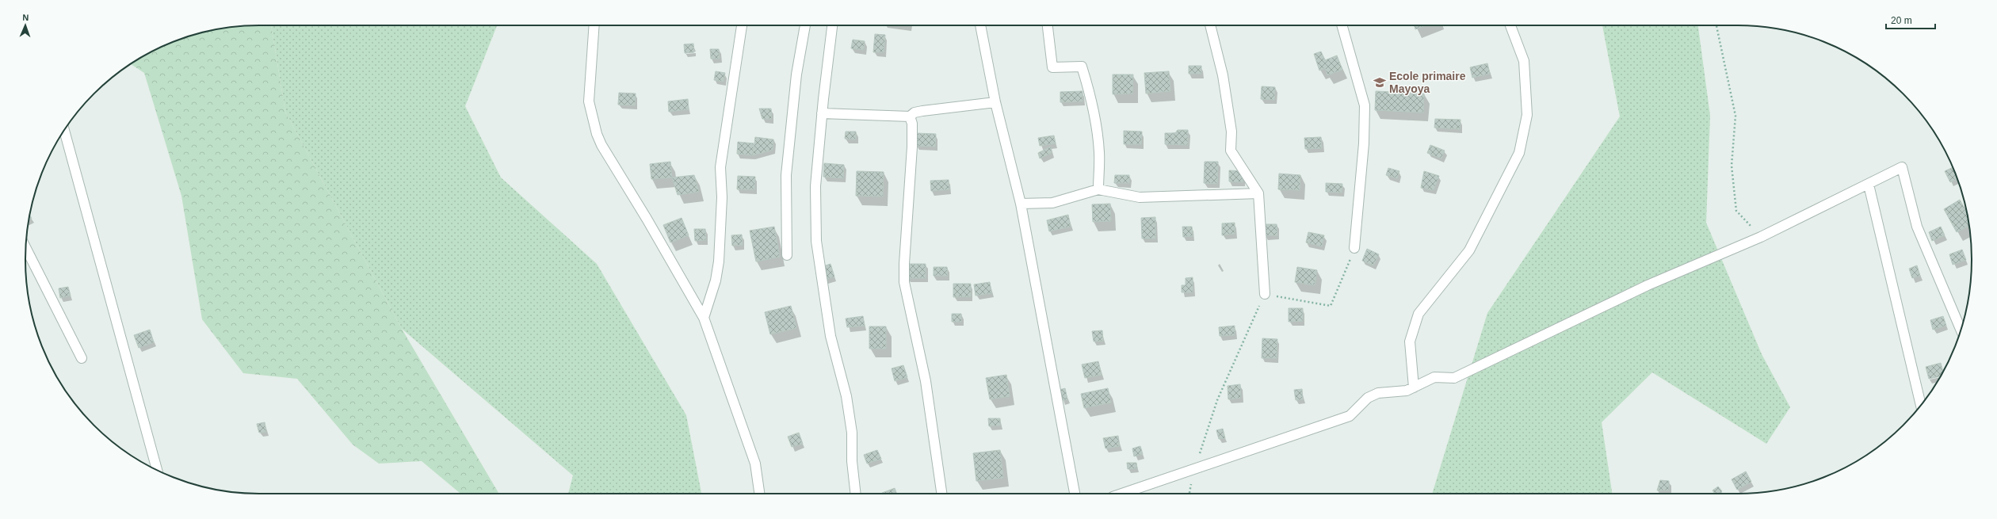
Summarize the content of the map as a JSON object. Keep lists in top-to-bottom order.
{
  "places": {
    "school or university": ["Ecole primaire Mayoya"]
  },
  "scale_bar": "20 m",
  "north": "top"
}
